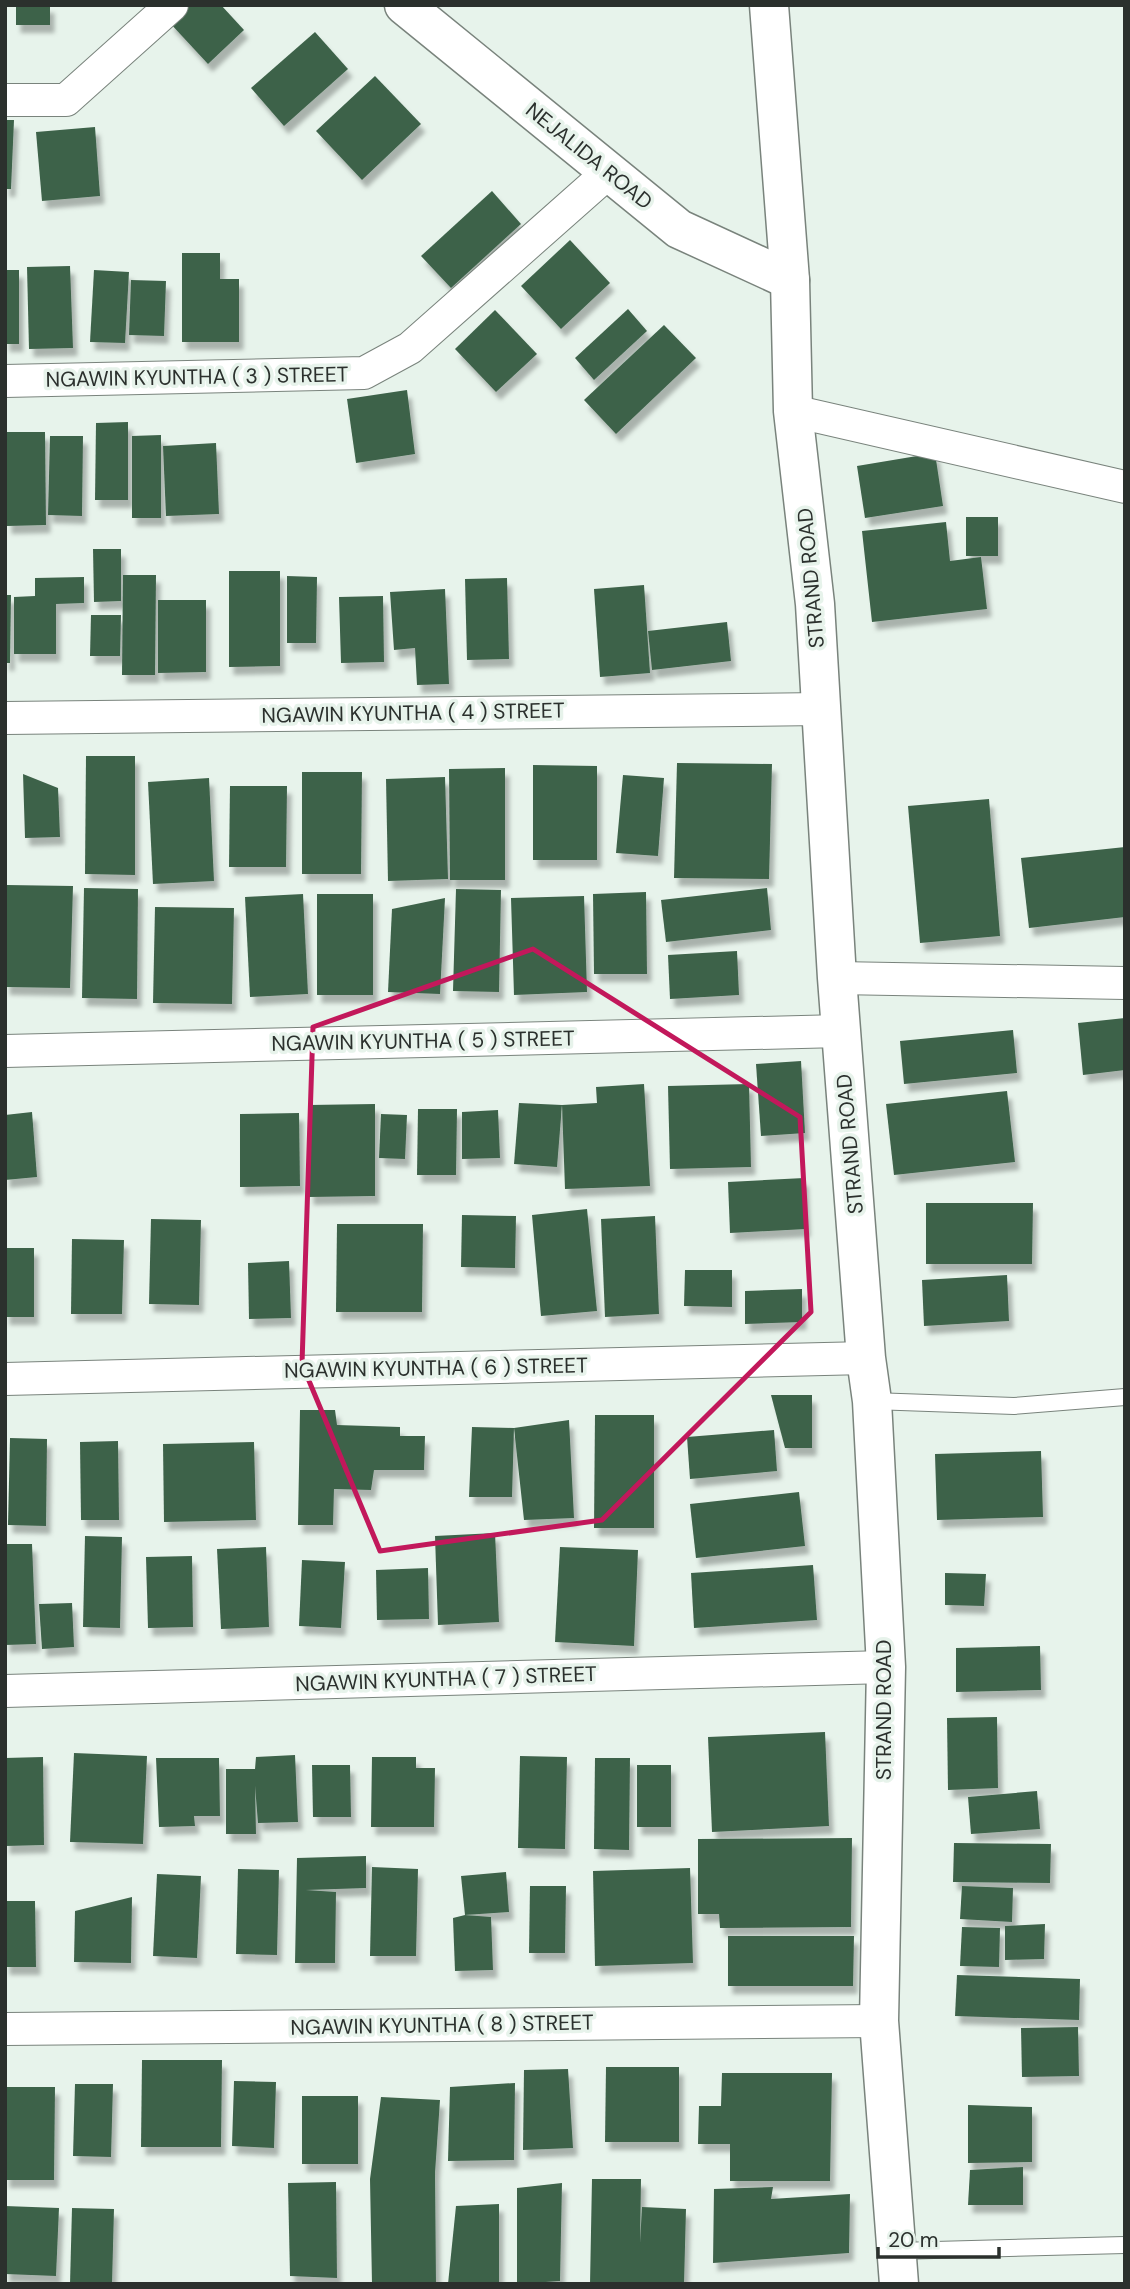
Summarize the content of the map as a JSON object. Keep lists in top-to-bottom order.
{
  "streets": {
    "main road": ["NEJALIDA ROAD", "STRAND ROAD"],
    "street": [
      "NGAWIN KYUNTHA ( 3 ) STREET",
      "NGAWIN KYUNTHA ( 4 ) STREET",
      "NGAWIN KYUNTHA ( 5 ) STREET",
      "NGAWIN KYUNTHA ( 6 ) STREET",
      "NGAWIN KYUNTHA ( 7 ) STREET",
      "NGAWIN KYUNTHA ( 8 ) STREET"
    ]
  },
  "crossings": [
    ["NEJALIDA ROAD", "NGAWIN KYUNTHA ( 3 ) STREET"],
    ["NEJALIDA ROAD", "STRAND ROAD"],
    ["STRAND ROAD", "NGAWIN KYUNTHA ( 4 ) STREET"],
    ["STRAND ROAD", "NGAWIN KYUNTHA ( 5 ) STREET"],
    ["STRAND ROAD", "NGAWIN KYUNTHA ( 6 ) STREET"],
    ["STRAND ROAD", "NGAWIN KYUNTHA ( 7 ) STREET"],
    ["STRAND ROAD", "NGAWIN KYUNTHA ( 8 ) STREET"]
  ],
  "scale_bar": "20 m"
}
